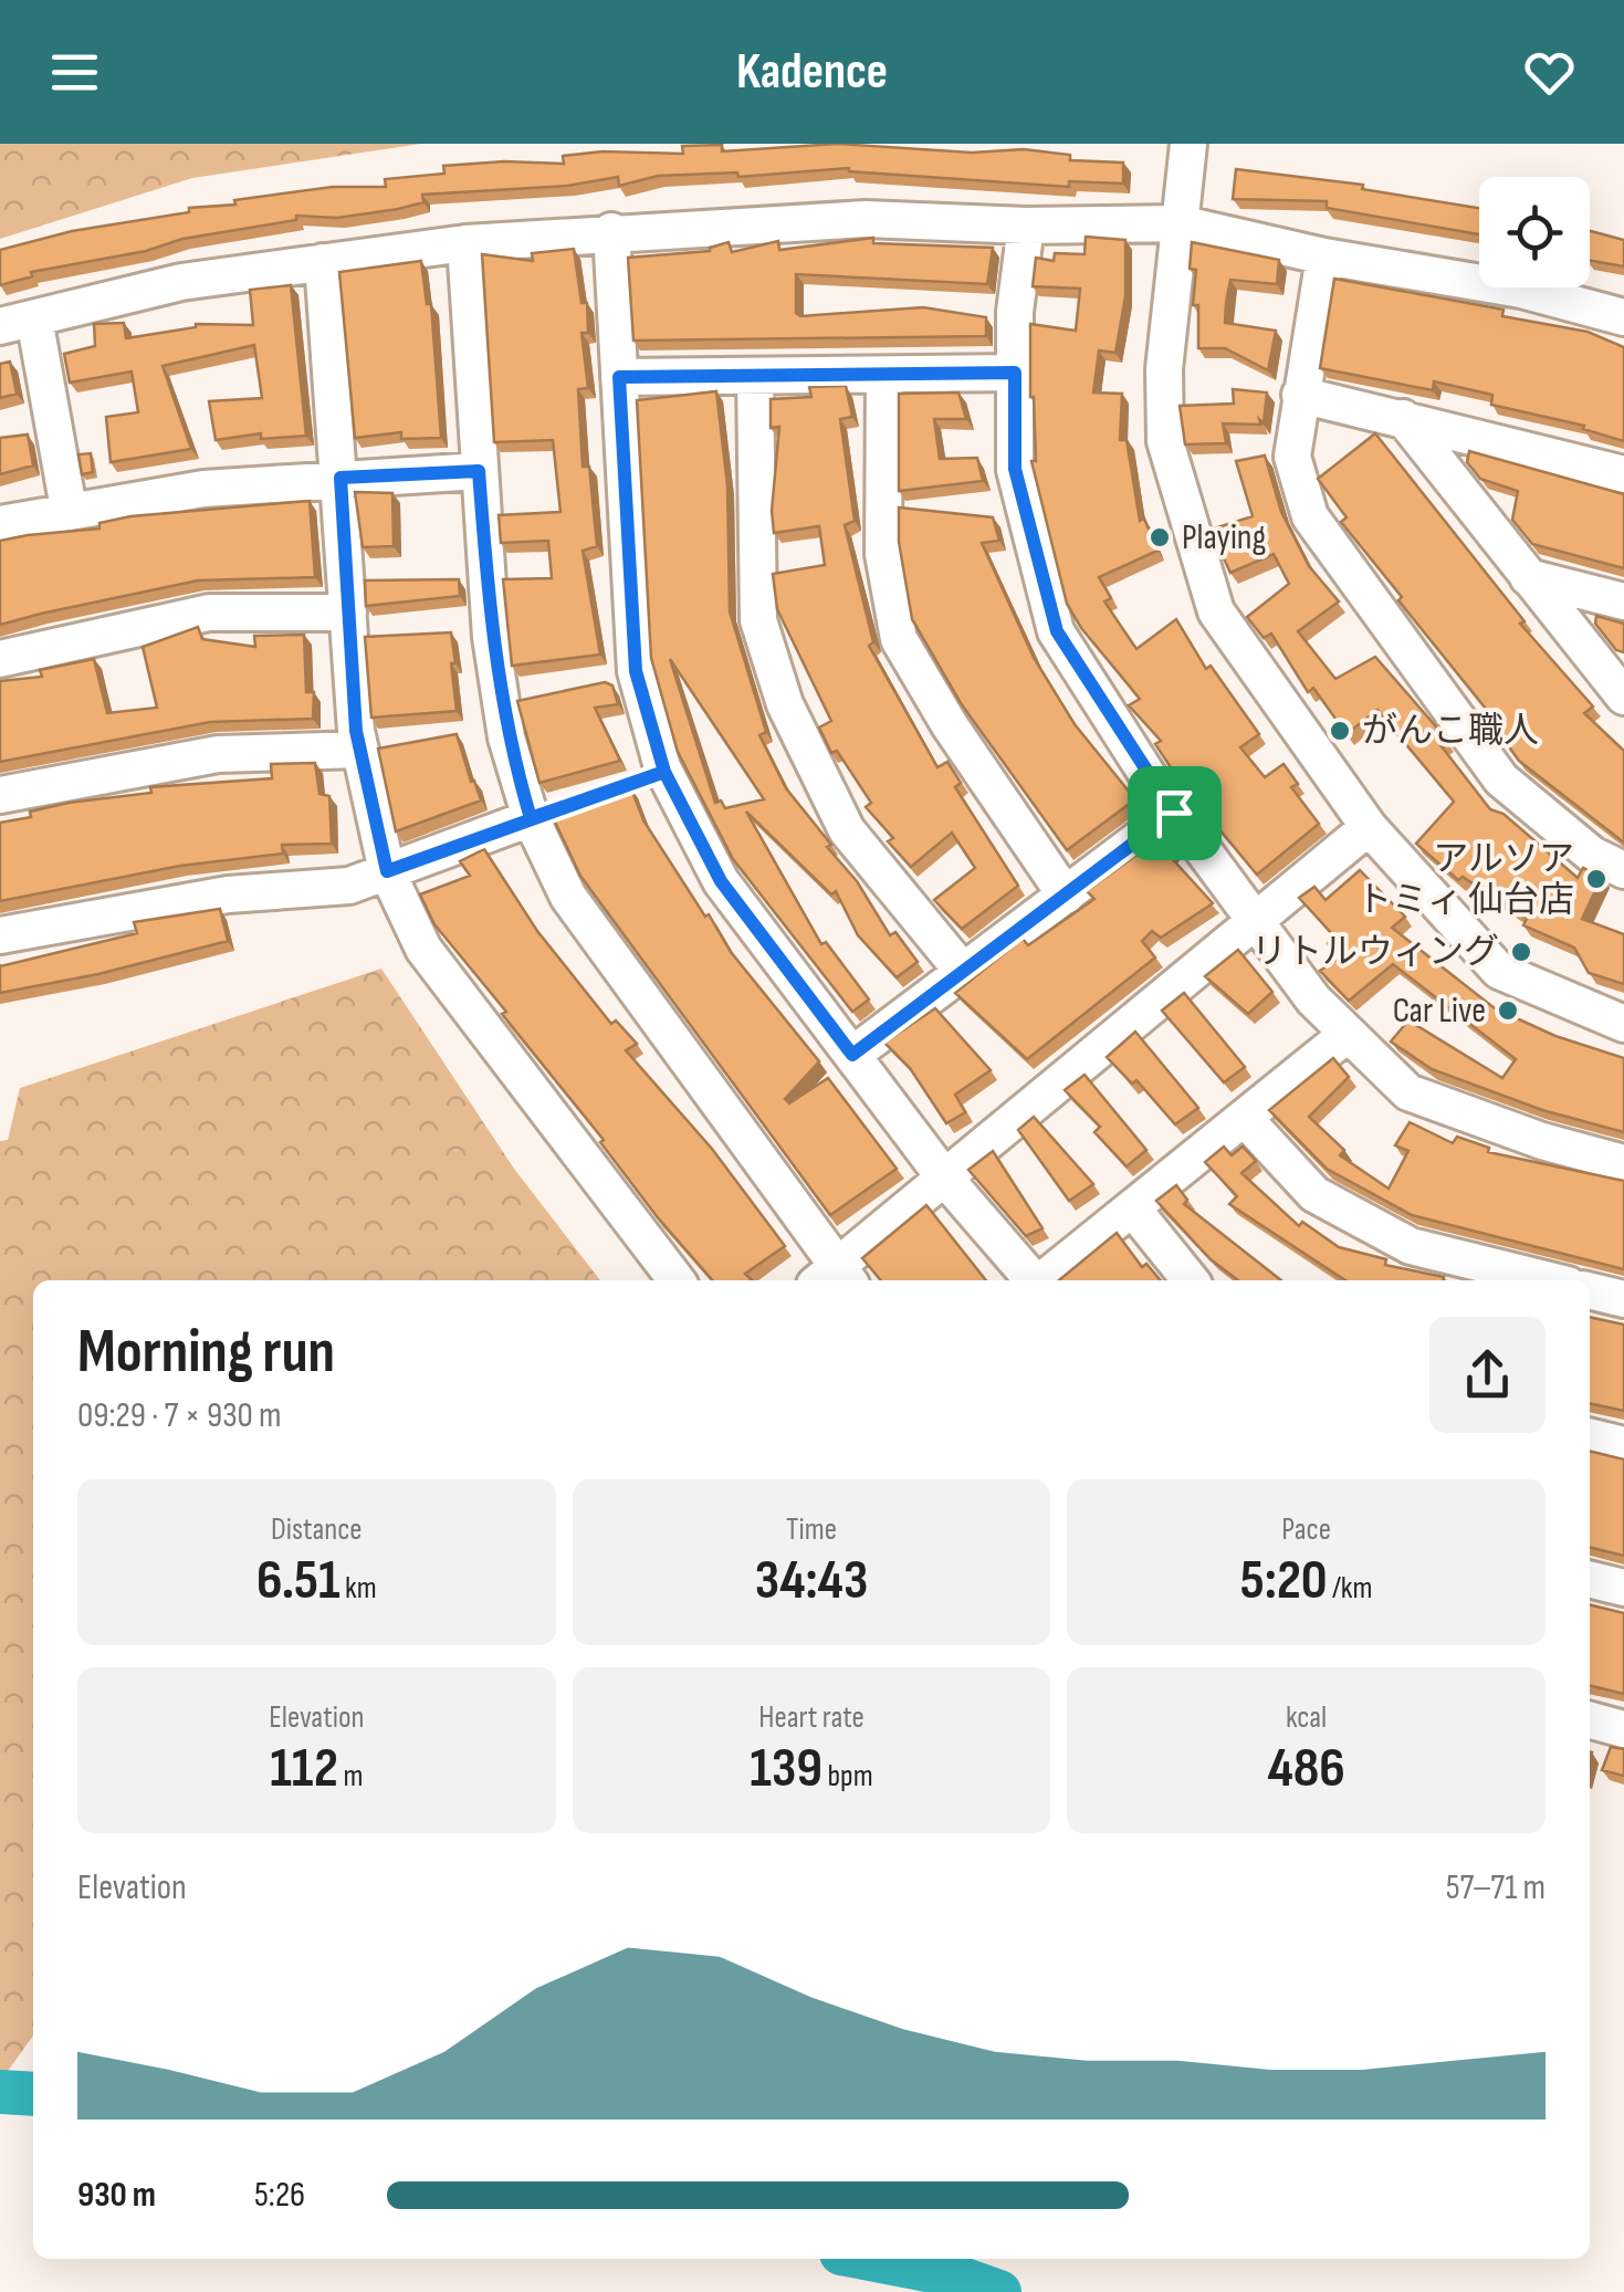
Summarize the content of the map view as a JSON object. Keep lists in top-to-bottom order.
{
  "places": [
    "Playing",
    "がんこ職人",
    "アルソア トミィ 仙台店",
    "リトルウィング",
    "Car Live"
  ],
  "page": {
    "header": "Kadence",
    "heading": ["Morning run", "09:29 · 7 × 930 m"],
    "stats": [
      ["Distance", "6.51 km"],
      ["Time", "34:43"],
      ["Pace", "5:20 /km"],
      ["Elevation", "112 m"],
      ["Heart rate", "139 bpm"],
      ["kcal", "486"]
    ],
    "chart": ["Elevation", "57–71 m"],
    "list": [
      {
        "name": "930 m",
        "note": "5:26"
      }
    ]
  }
}
